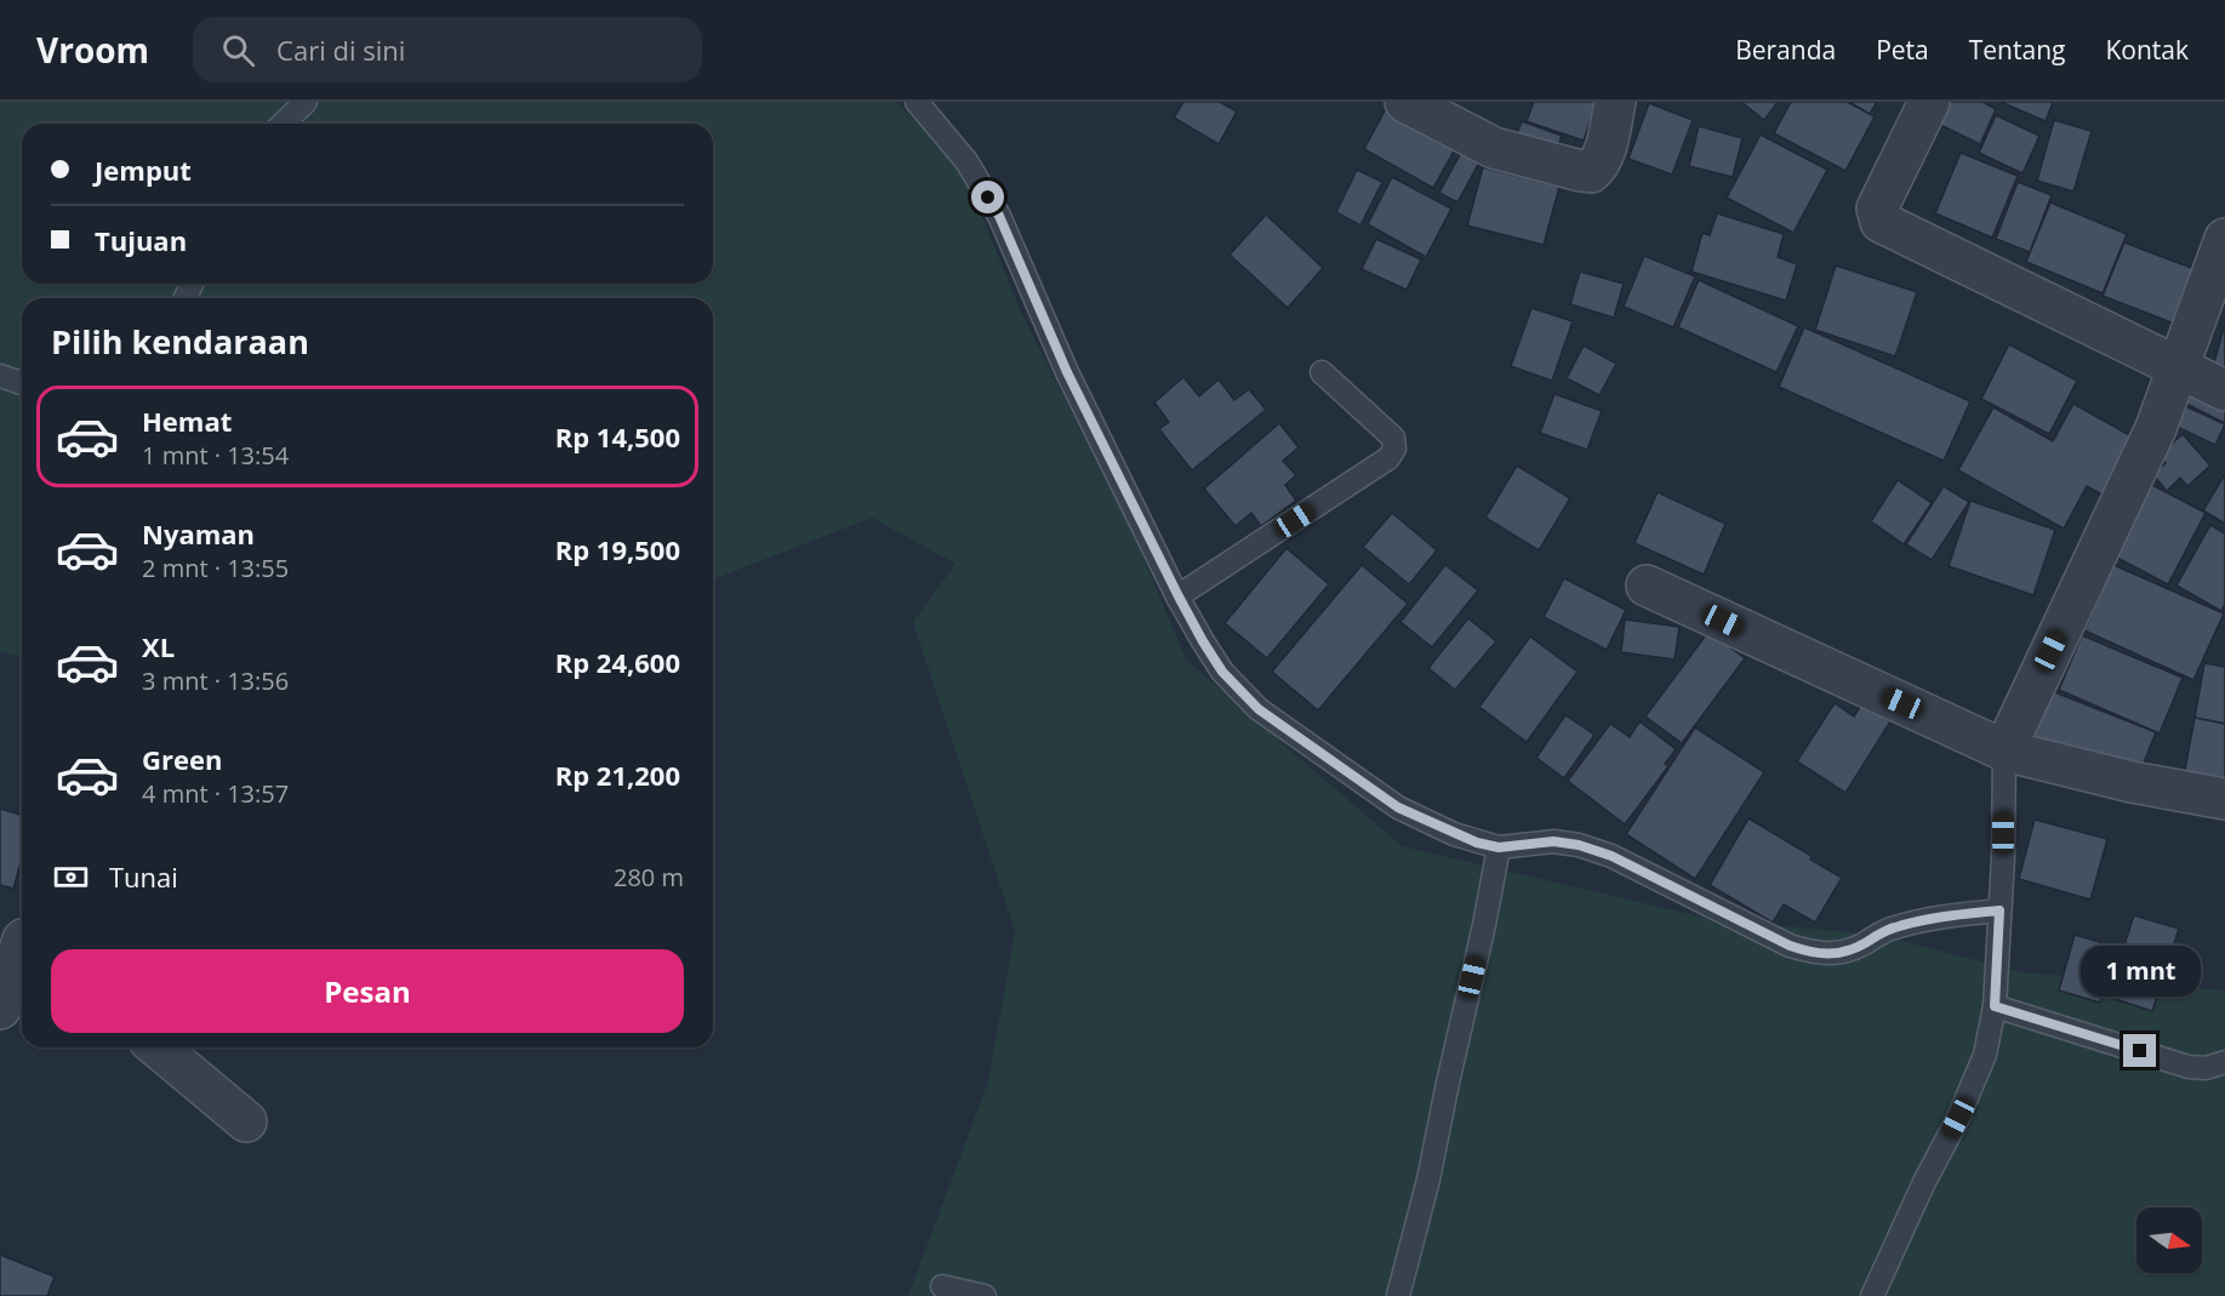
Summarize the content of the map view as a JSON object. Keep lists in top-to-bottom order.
{
  "north": "right",
  "page": {
    "header": "Vroom",
    "search": "Cari di sini",
    "nav": [
      "Beranda",
      "Peta",
      "Tentang",
      "Kontak"
    ],
    "banner": ["Jemput", "Tujuan"],
    "heading": "Pilih kendaraan",
    "list": [
      {
        "name": "Hemat",
        "note": "1 mnt · 13:54",
        "value": "Rp 14,500"
      },
      {
        "name": "Nyaman",
        "note": "2 mnt · 13:55",
        "value": "Rp 19,500"
      },
      {
        "name": "XL",
        "note": "3 mnt · 13:56",
        "value": "Rp 24,600"
      },
      {
        "name": "Green",
        "note": "4 mnt · 13:57",
        "value": "Rp 21,200"
      }
    ],
    "pay": ["Tunai", "280 m"],
    "buttons": "Pesan",
    "bubble": "1 mnt"
  }
}
